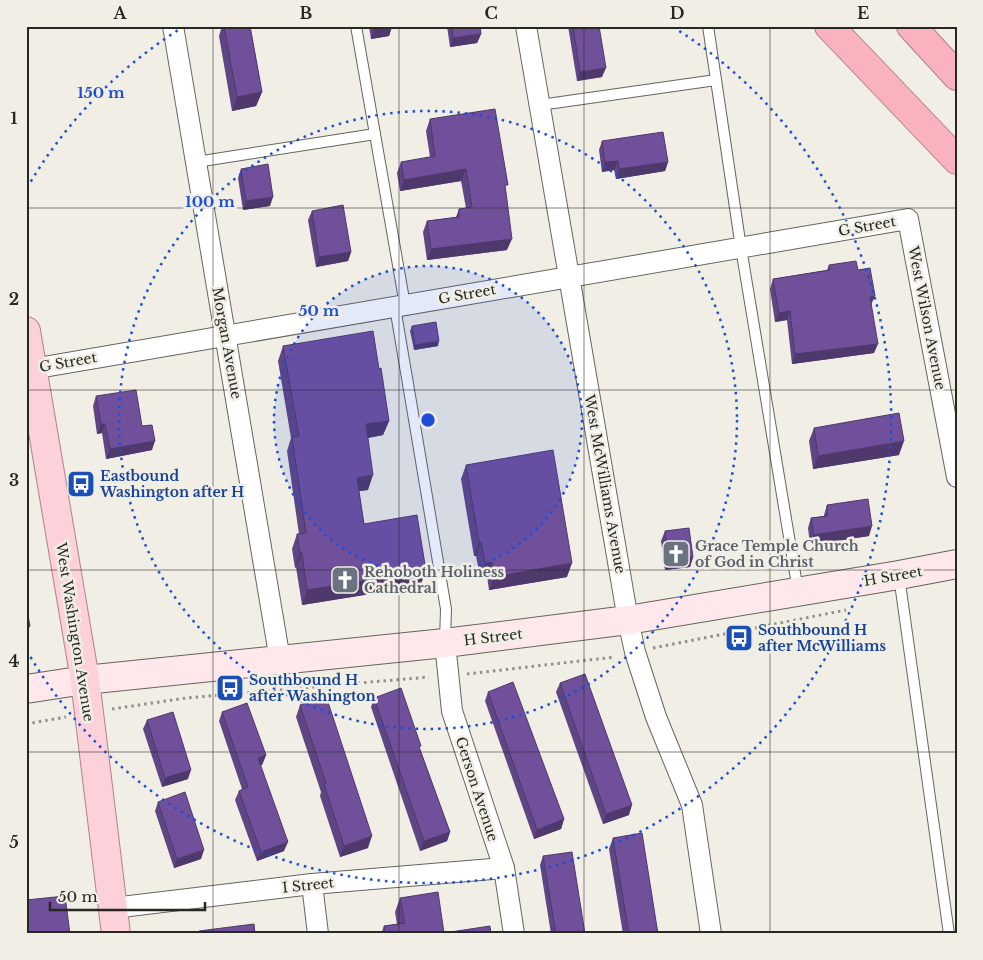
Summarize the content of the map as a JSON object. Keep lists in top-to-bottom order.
{
  "streets": {
    "main road": ["West Washington Avenue"],
    "street": [
      "G Street",
      "West Wilson Avenue",
      "Morgan Avenue",
      "West McWilliams Avenue",
      "H Street",
      "Gerson Avenue",
      "I Street"
    ]
  },
  "crossings": [
    ["G Street", "West Wilson Avenue"],
    ["G Street", "Morgan Avenue"],
    ["G Street", "West McWilliams Avenue"],
    ["G Street", "West Washington Avenue"],
    ["Morgan Avenue", "H Street"],
    ["West McWilliams Avenue", "H Street"],
    ["H Street", "West Washington Avenue"],
    ["H Street", "Gerson Avenue"],
    ["West Washington Avenue", "I Street"],
    ["Gerson Avenue", "I Street"]
  ],
  "places": {
    "bus stop": ["Eastbound Washington after H", "Southbound H after McWilliams", "Southbound H after Washington"],
    "church": ["Grace Temple Church of God in Christ", "Rehoboth Holiness Cathedral"]
  },
  "scale_bar": "50 m",
  "grid": {
    "columns": [
      "A",
      "B",
      "C",
      "D",
      "E"
    ],
    "rows": [
      "1",
      "2",
      "3",
      "4",
      "5"
    ]
  },
  "rings": ["150 m", "100 m", "50 m"]
}
